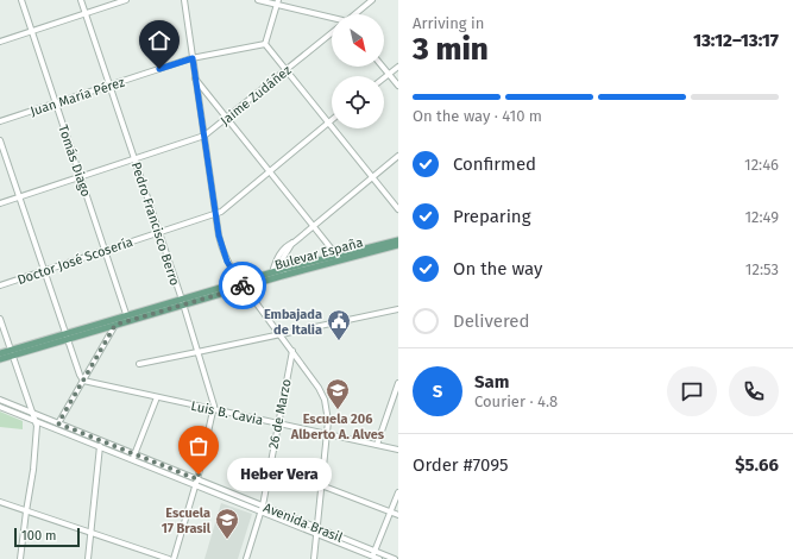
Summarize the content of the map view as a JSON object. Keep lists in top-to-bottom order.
{
  "streets": {
    "main road": ["Bulevar España"],
    "street": [
      "Jaime Zudáñez",
      "Juan María Pérez",
      "Tomás Diago",
      "Pedro Francisco Berro",
      "Doctor José Scosería",
      "Luis B. Cavia",
      "26 de Marzo",
      "Avenida Brasil"
    ]
  },
  "crossings": [
    ["Jaime Zudáñez", "Tomás Diago"],
    ["Jaime Zudáñez", "Pedro Francisco Berro"],
    ["Juan María Pérez", "Tomás Diago"],
    ["Juan María Pérez", "Pedro Francisco Berro"],
    ["Tomás Diago", "Bulevar España"],
    ["Tomás Diago", "Doctor José Scosería"],
    ["Pedro Francisco Berro", "Bulevar España"],
    ["Pedro Francisco Berro", "Doctor José Scosería"],
    ["Pedro Francisco Berro", "Luis B. Cavia"],
    ["Pedro Francisco Berro", "Avenida Brasil"],
    ["Luis B. Cavia", "26 de Marzo"],
    ["26 de Marzo", "Avenida Brasil"]
  ],
  "places": {
    "public building": ["Embajada de Italia"],
    "school or university": ["Escuela 206 Alberto A. Alves", "Escuela 17 Brasil"],
    "other": ["Heber Vera"]
  },
  "scale_bar": "100 m",
  "north": "bottom right",
  "page": {
    "heading": ["3 min", "Arriving in", "13:12–13:17"],
    "panel": [
      "Sam",
      "Courier · 4.8",
      "Order #7095",
      "$5.66"
    ],
    "bar": "On the way · 410 m",
    "list": [
      ["Confirmed", "12:46"],
      ["Preparing", "12:49"],
      ["On the way", "12:53"],
      "Delivered"
    ],
    "round": "S",
    "bubble": "Heber Vera",
    "scale": "100 m"
  }
}
